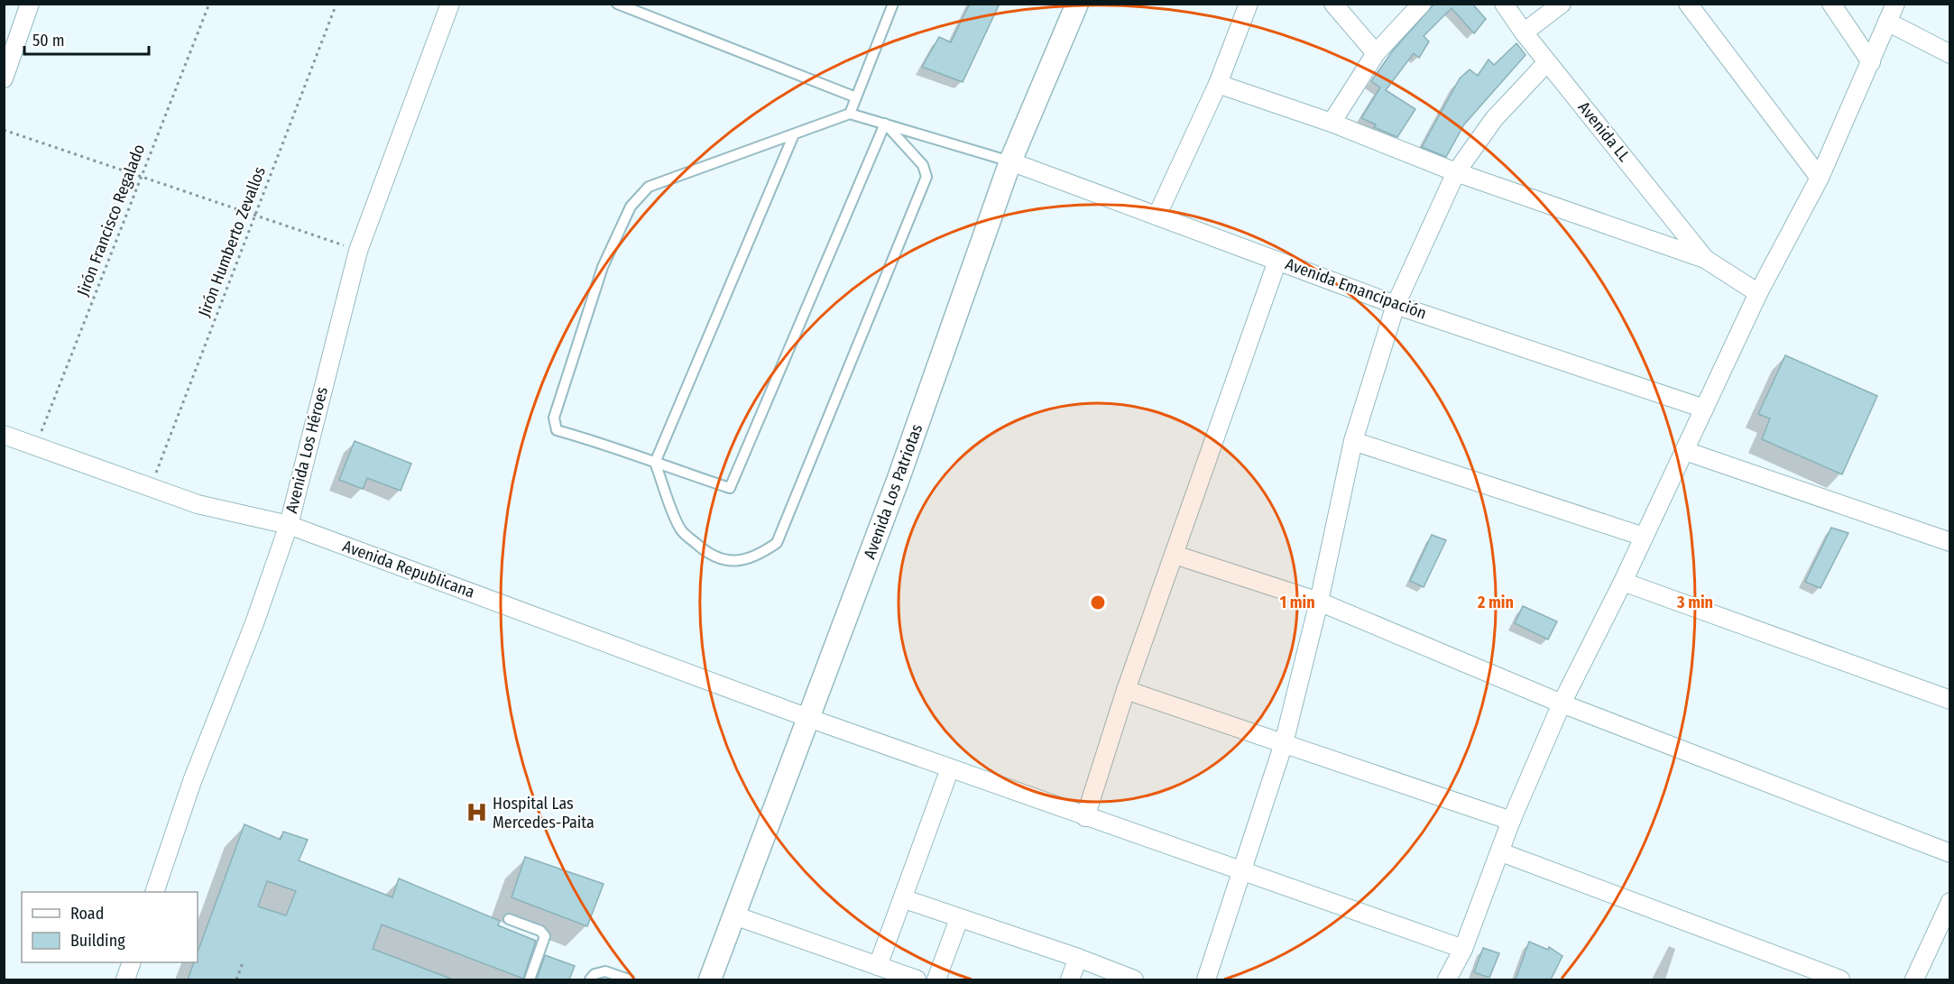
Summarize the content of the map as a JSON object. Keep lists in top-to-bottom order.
{
  "streets": {
    "street": [
      "Avenida LL",
      "Avenida Emancipación",
      "Avenida Los Héroes",
      "Avenida Los Patriotas",
      "Avenida Republicana"
    ],
    "path": ["Jirón Francisco Regalado", "Jirón Humberto Zevallos"]
  },
  "crossings": [
    ["Jirón Francisco Regalado", "Avenida Republicana"],
    ["Jirón Humberto Zevallos", "Avenida Republicana"],
    ["Avenida Emancipación", "Avenida Los Patriotas"],
    ["Avenida Los Héroes", "Avenida Republicana"],
    ["Avenida Los Patriotas", "Avenida Republicana"]
  ],
  "places": {
    "hospital": ["Hospital Las Mercedes-Paita"]
  },
  "legend": ["Road", "Building"],
  "scale_bar": "50 m",
  "rings": ["1 min", "2 min", "3 min"]
}
